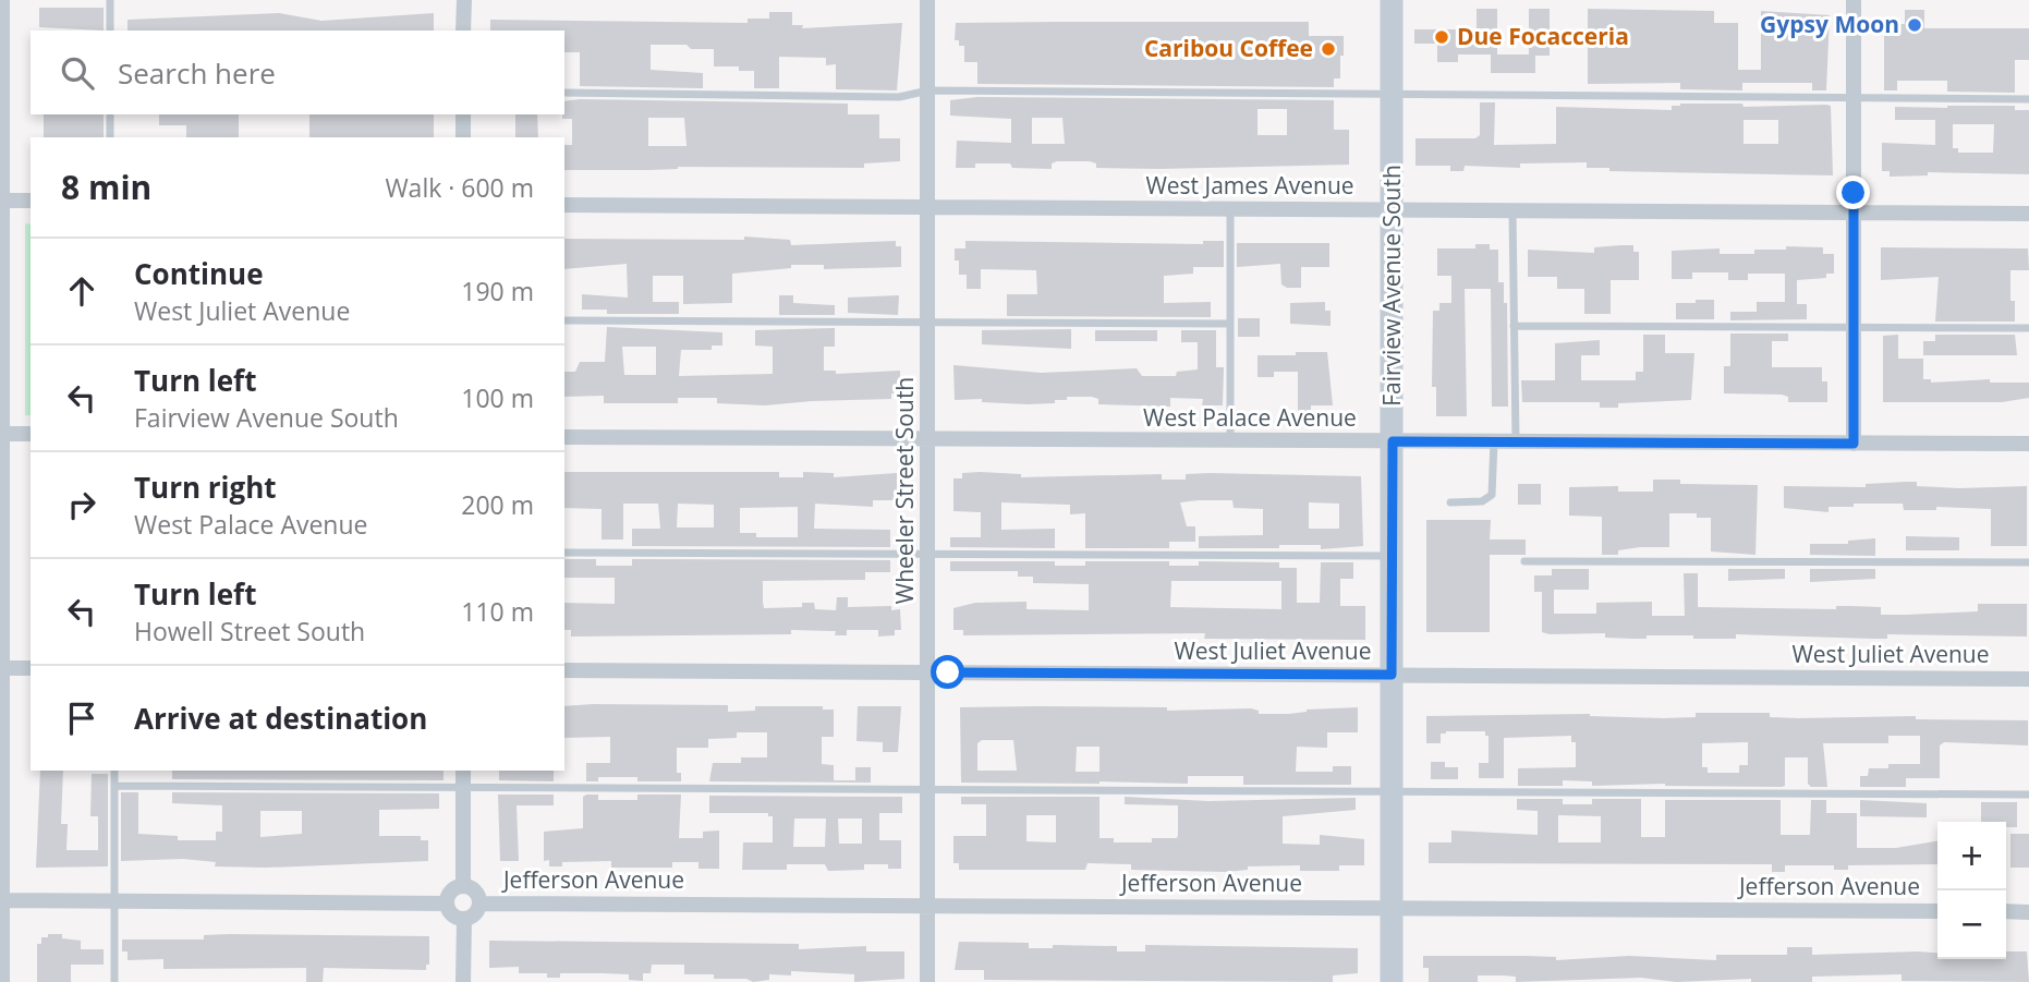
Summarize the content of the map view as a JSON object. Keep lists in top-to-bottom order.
{
  "streets": {
    "street": [
      "West James Avenue",
      "Fairview Avenue South",
      "West Palace Avenue",
      "Wheeler Street South",
      "West Juliet Avenue",
      "Jefferson Avenue"
    ]
  },
  "crossings": [
    ["West James Avenue", "Fairview Avenue South"],
    ["West James Avenue", "Wheeler Street South"],
    ["Fairview Avenue South", "West Palace Avenue"],
    ["Fairview Avenue South", "West Juliet Avenue"],
    ["Fairview Avenue South", "Jefferson Avenue"],
    ["West Palace Avenue", "Wheeler Street South"],
    ["Wheeler Street South", "West Juliet Avenue"],
    ["Wheeler Street South", "Jefferson Avenue"]
  ],
  "places": ["Gypsy Moon", "Due Focacceria", "Caribou Coffee"],
  "page": {
    "search": "Search here",
    "heading": ["8 min", "Walk · 600 m"],
    "list": [
      ["Continue", "West Juliet Avenue", "190 m"],
      ["Turn left", "Fairview Avenue South", "100 m"],
      ["Turn right", "West Palace Avenue", "200 m"],
      ["Turn left", "Howell Street South", "110 m"],
      "Arrive at destination"
    ],
    "map_buttons": ["+", "−"]
  }
}
